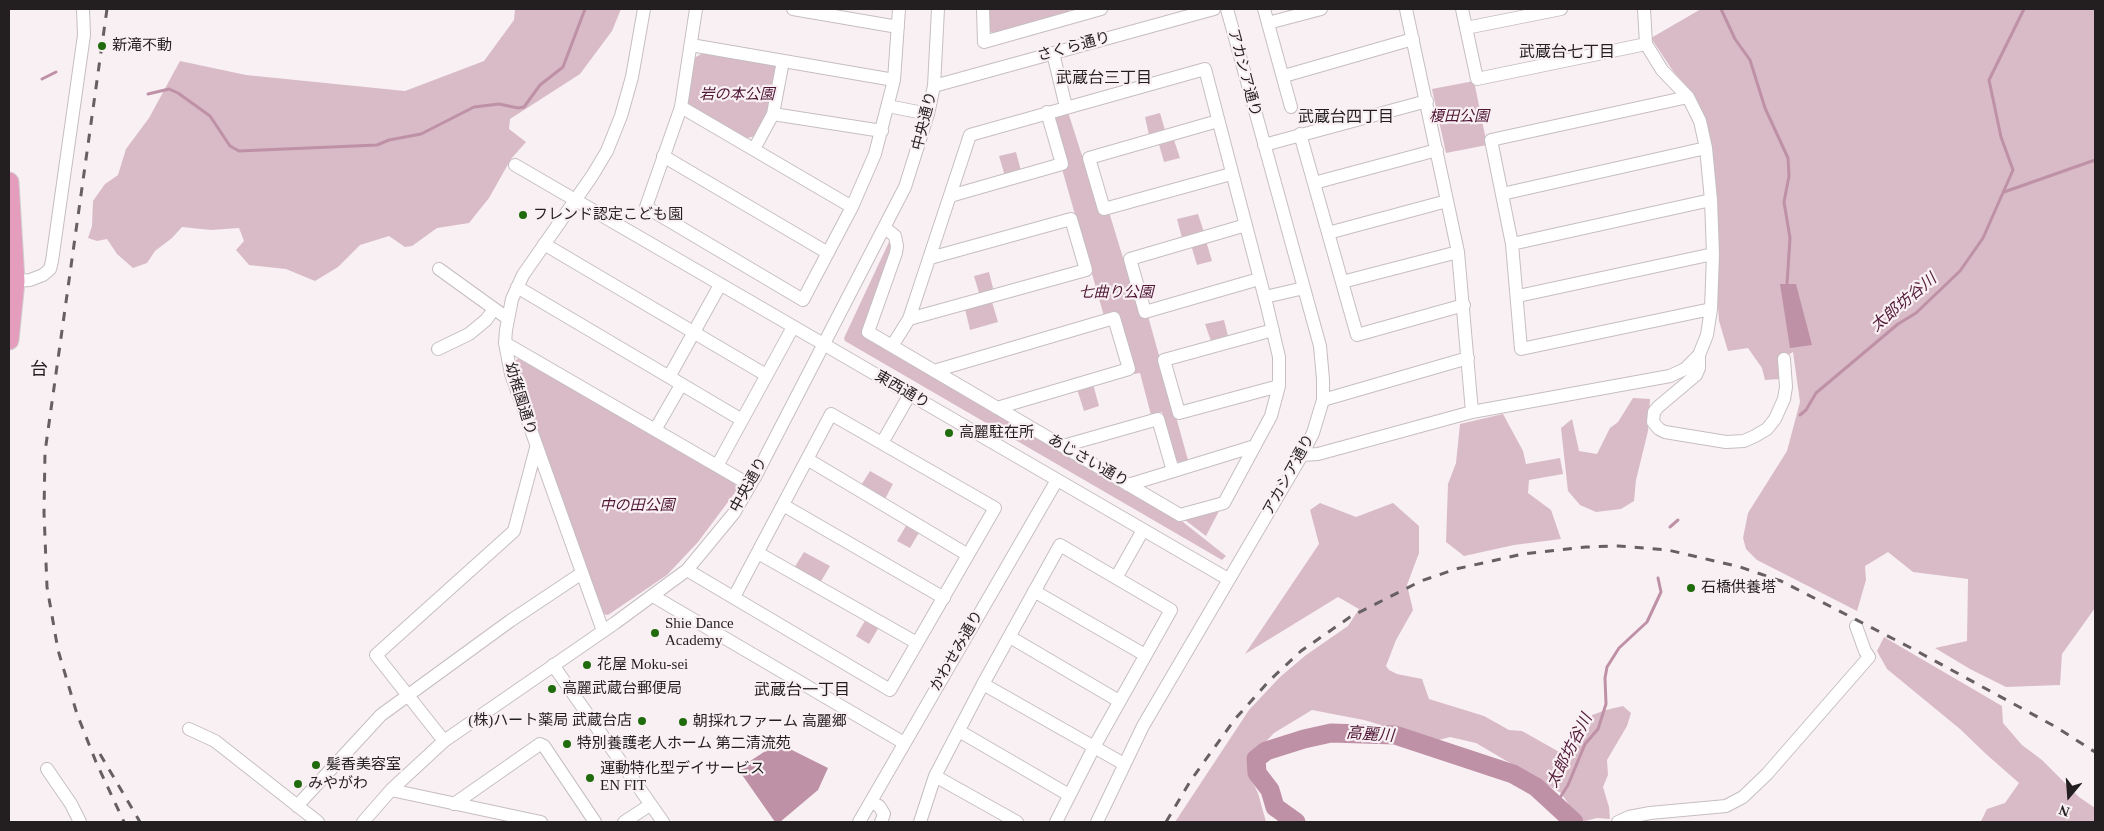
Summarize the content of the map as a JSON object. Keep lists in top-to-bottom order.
{
  "streets": {
    "street": [
      "さくら通り",
      "アカシア通り",
      "中央通り",
      "東西通り",
      "幼稚園通り",
      "あじさい通り",
      "かわせみ通り"
    ]
  },
  "crossings": [
    ["さくら通り", "中央通り"],
    ["アカシア通り", "東西通り"],
    ["中央通り", "東西通り"],
    ["中央通り", "幼稚園通り"],
    ["中央通り", "あじさい通り"],
    ["東西通り", "幼稚園通り"],
    ["東西通り", "かわせみ通り"]
  ],
  "districts": [
    "武蔵台七丁目",
    "武蔵台三丁目",
    "武蔵台四丁目",
    "台",
    "武蔵台一丁目"
  ],
  "water": ["太郎坊谷川", "高麗川"],
  "parks": [
    "岩の本公園",
    "榎田公園",
    "七曲り公園",
    "中の田公園"
  ],
  "places": [
    "新滝不動",
    "フレンド認定こども園",
    "高麗駐在所",
    "石橋供養塔",
    "Shie Dance Academy",
    "花屋 Moku-sei",
    "高麗武蔵台郵便局",
    "(株)ハート薬局 武蔵台店",
    "朝採れファーム 高麗郷",
    "特別養護老人ホーム 第二清流苑",
    "髪香美容室",
    "運動特化型デイサービス EN FIT",
    "みやがわ"
  ],
  "north": "bottom"
}
